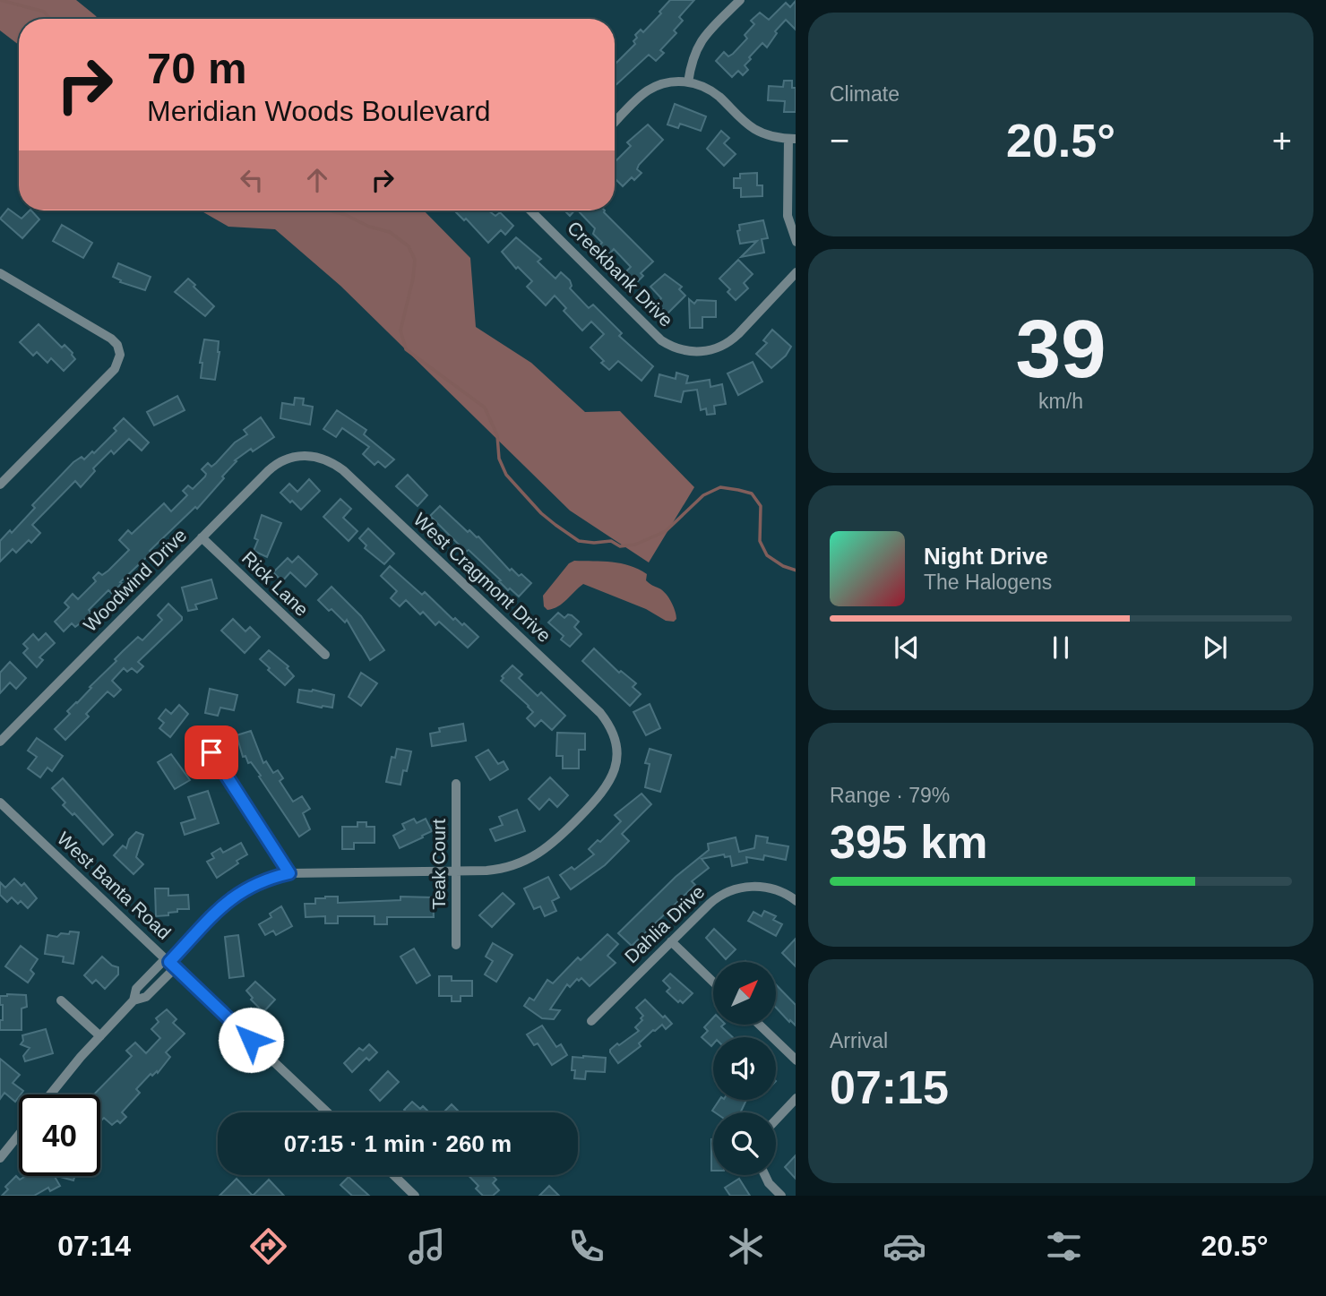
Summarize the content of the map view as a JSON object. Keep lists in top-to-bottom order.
{
  "streets": {
    "street": [
      "Creekbank Drive",
      "West Cragmont Drive",
      "Woodwind Drive",
      "Rick Lane",
      "Teak Court",
      "West Banta Road",
      "Dahlia Drive"
    ]
  },
  "crossings": [
    ["West Cragmont Drive", "Woodwind Drive"],
    ["West Cragmont Drive", "Teak Court"],
    ["Woodwind Drive", "Rick Lane"]
  ],
  "north": "top right",
  "page": {
    "tile": [
      "Climate",
      ["39", "km/h"],
      ["Range · 79%", "395 km"],
      ["Arrival", "07:15"]
    ],
    "turn": ["70 m", "Meridian Woods Boulevard"],
    "heat": ["−", "20.5°", "+"],
    "song": ["Night Drive", "The Halogens"],
    "limit": "40",
    "trip": "07:15 · 1 min · 260 m",
    "tabs": ["07:14", "20.5°"]
  }
}
